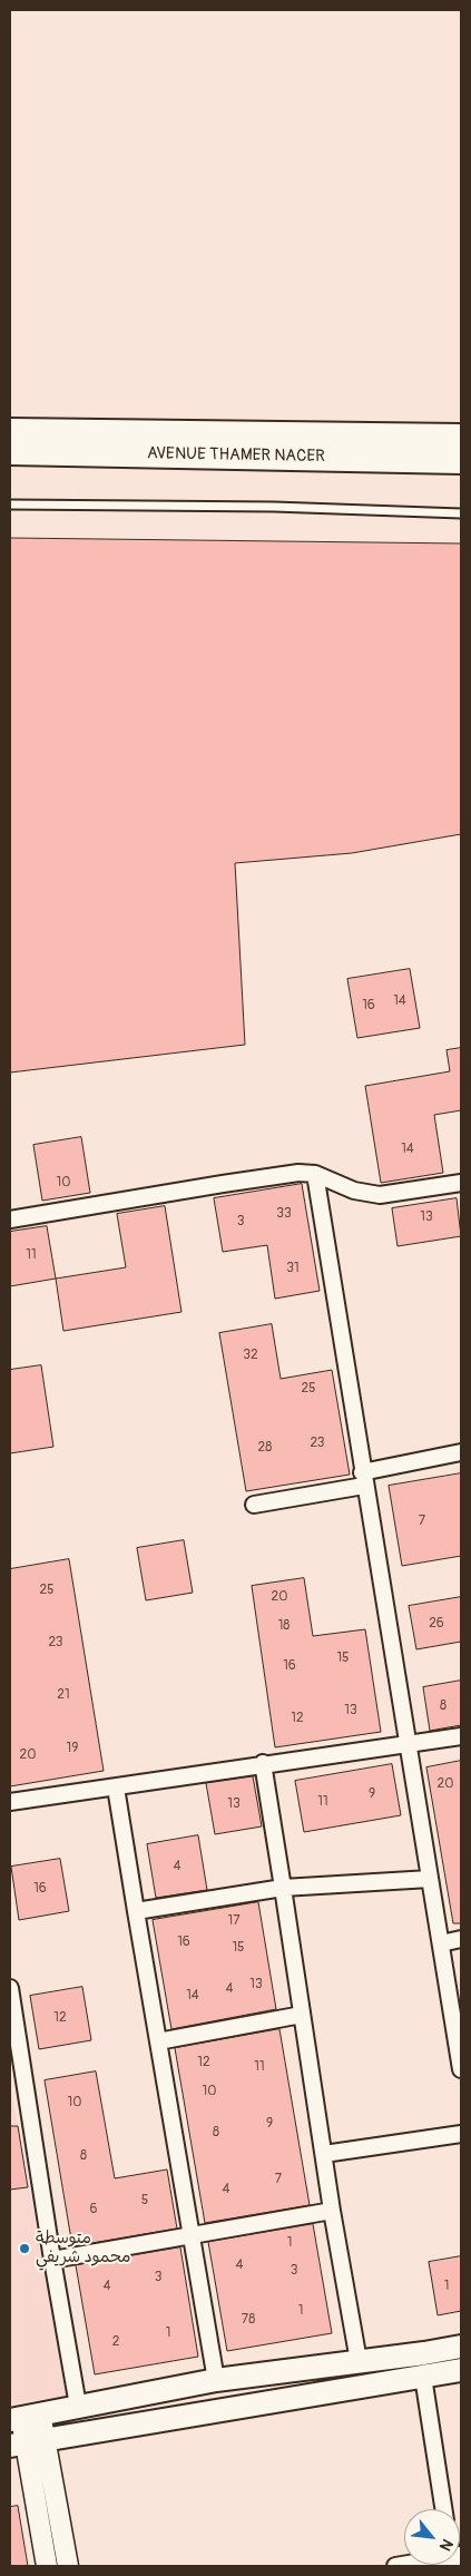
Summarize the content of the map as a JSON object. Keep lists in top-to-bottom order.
{
  "streets": {
    "highway": ["AVENUE THAMER NACER"]
  },
  "places": ["متوسطة محمود شريفي"],
  "house_numbers": [
    "14",
    "16",
    "14",
    "10",
    "33",
    "13",
    "3",
    "11",
    "31",
    "32",
    "25",
    "23",
    "28",
    "7",
    "25",
    "20",
    "26",
    "18",
    "23",
    "15",
    "16",
    "21",
    "8",
    "13",
    "12",
    "19",
    "20",
    "20",
    "9",
    "11",
    "13",
    "4",
    "16",
    "17",
    "16",
    "15",
    "13",
    "4",
    "14",
    "12",
    "12",
    "11",
    "10",
    "10",
    "9",
    "8",
    "8",
    "7",
    "4",
    "5",
    "6",
    "1",
    "4",
    "3",
    "3",
    "4",
    "1",
    "1",
    "78",
    "1",
    "2"
  ],
  "north": "bottom right"
}
